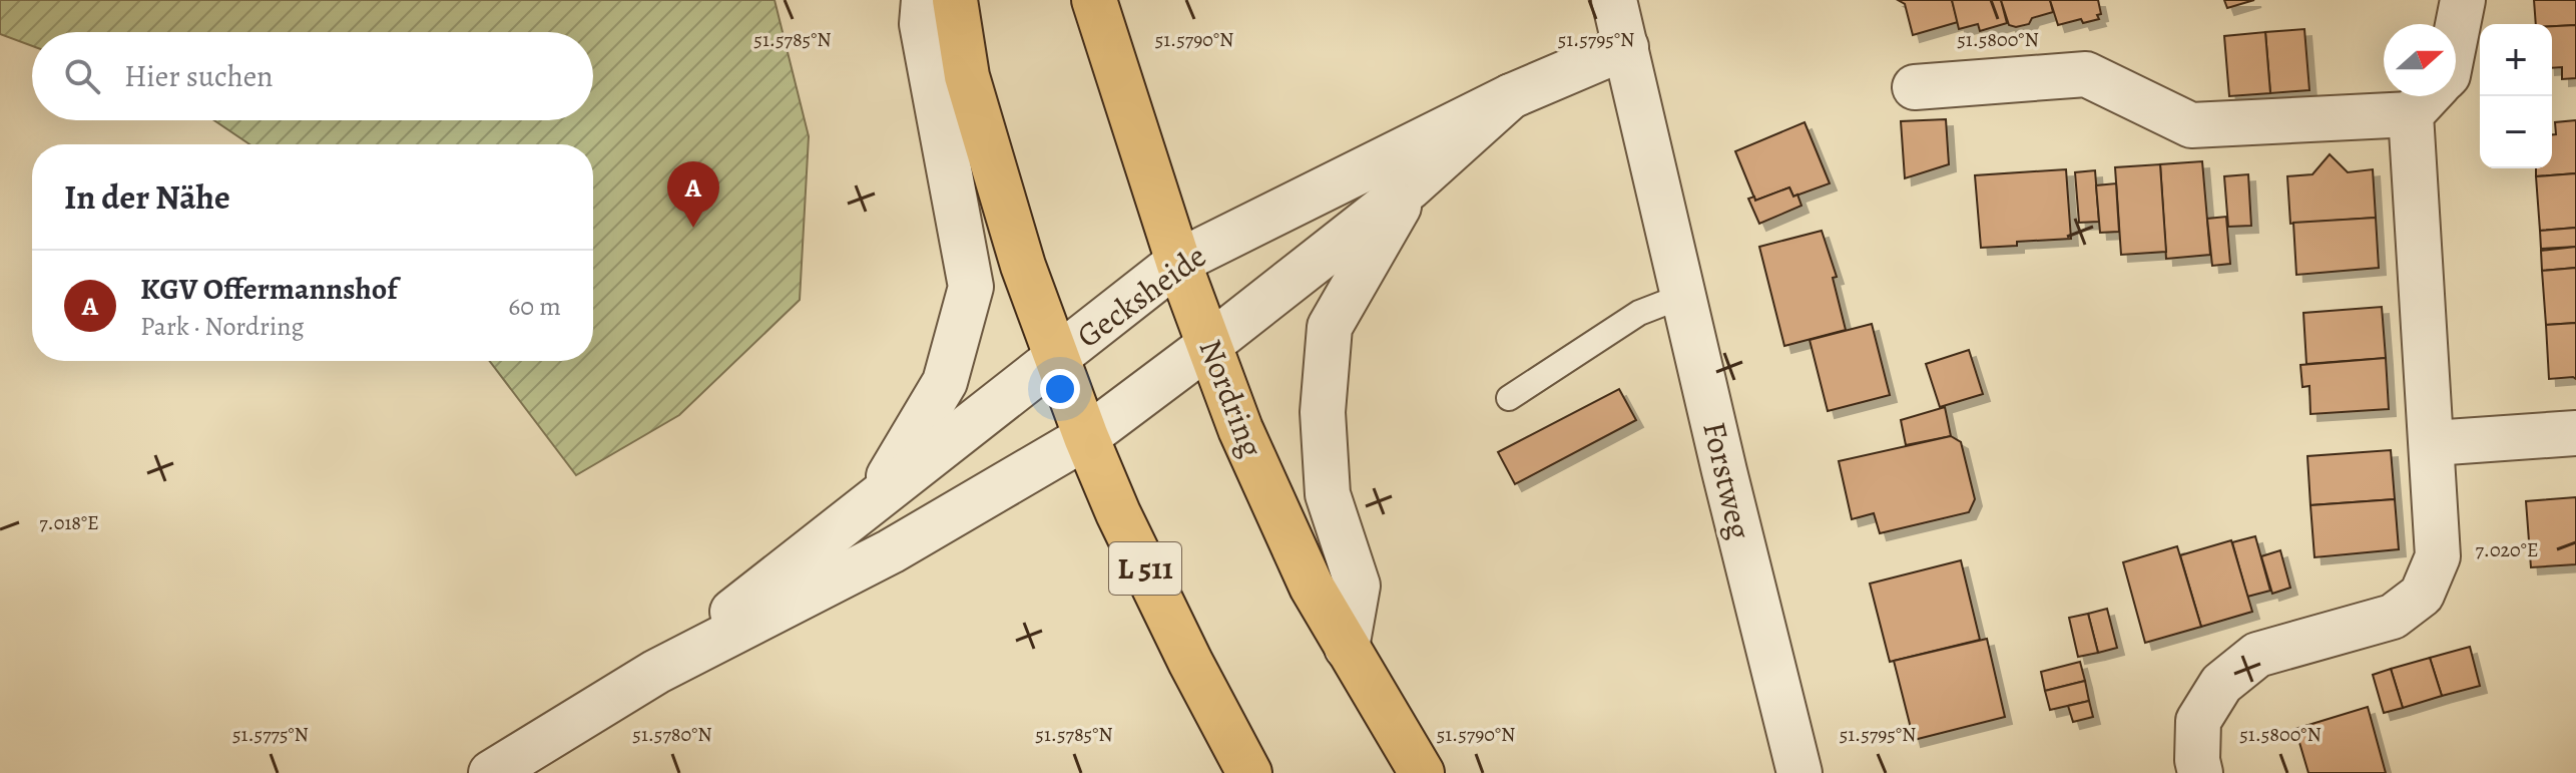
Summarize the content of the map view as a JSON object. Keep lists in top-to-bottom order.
{
  "streets": {
    "main road": ["Nordring", "L 511"],
    "street": ["Gecksheide", "Forstweg"]
  },
  "crossings": [
    ["Gecksheide", "Nordring"],
    ["Gecksheide", "Forstweg"],
    ["Gecksheide", "L 511"]
  ],
  "north": "right",
  "page": {
    "map_buttons": ["+", "−"],
    "search": "Hier suchen",
    "heading": "In der Nähe",
    "pins": "A",
    "list": [
      {
        "mark": "A",
        "name": "KGV Offermannshof",
        "note": "Park · Nordring",
        "value": "60 m"
      }
    ]
  },
  "coordinates": [
    "51.5790°N",
    "51.5800°N",
    "51.5785°N",
    "51.5795°N",
    "7.018°E",
    "7.020°E",
    "51.5775°N",
    "51.5780°N"
  ]
}
